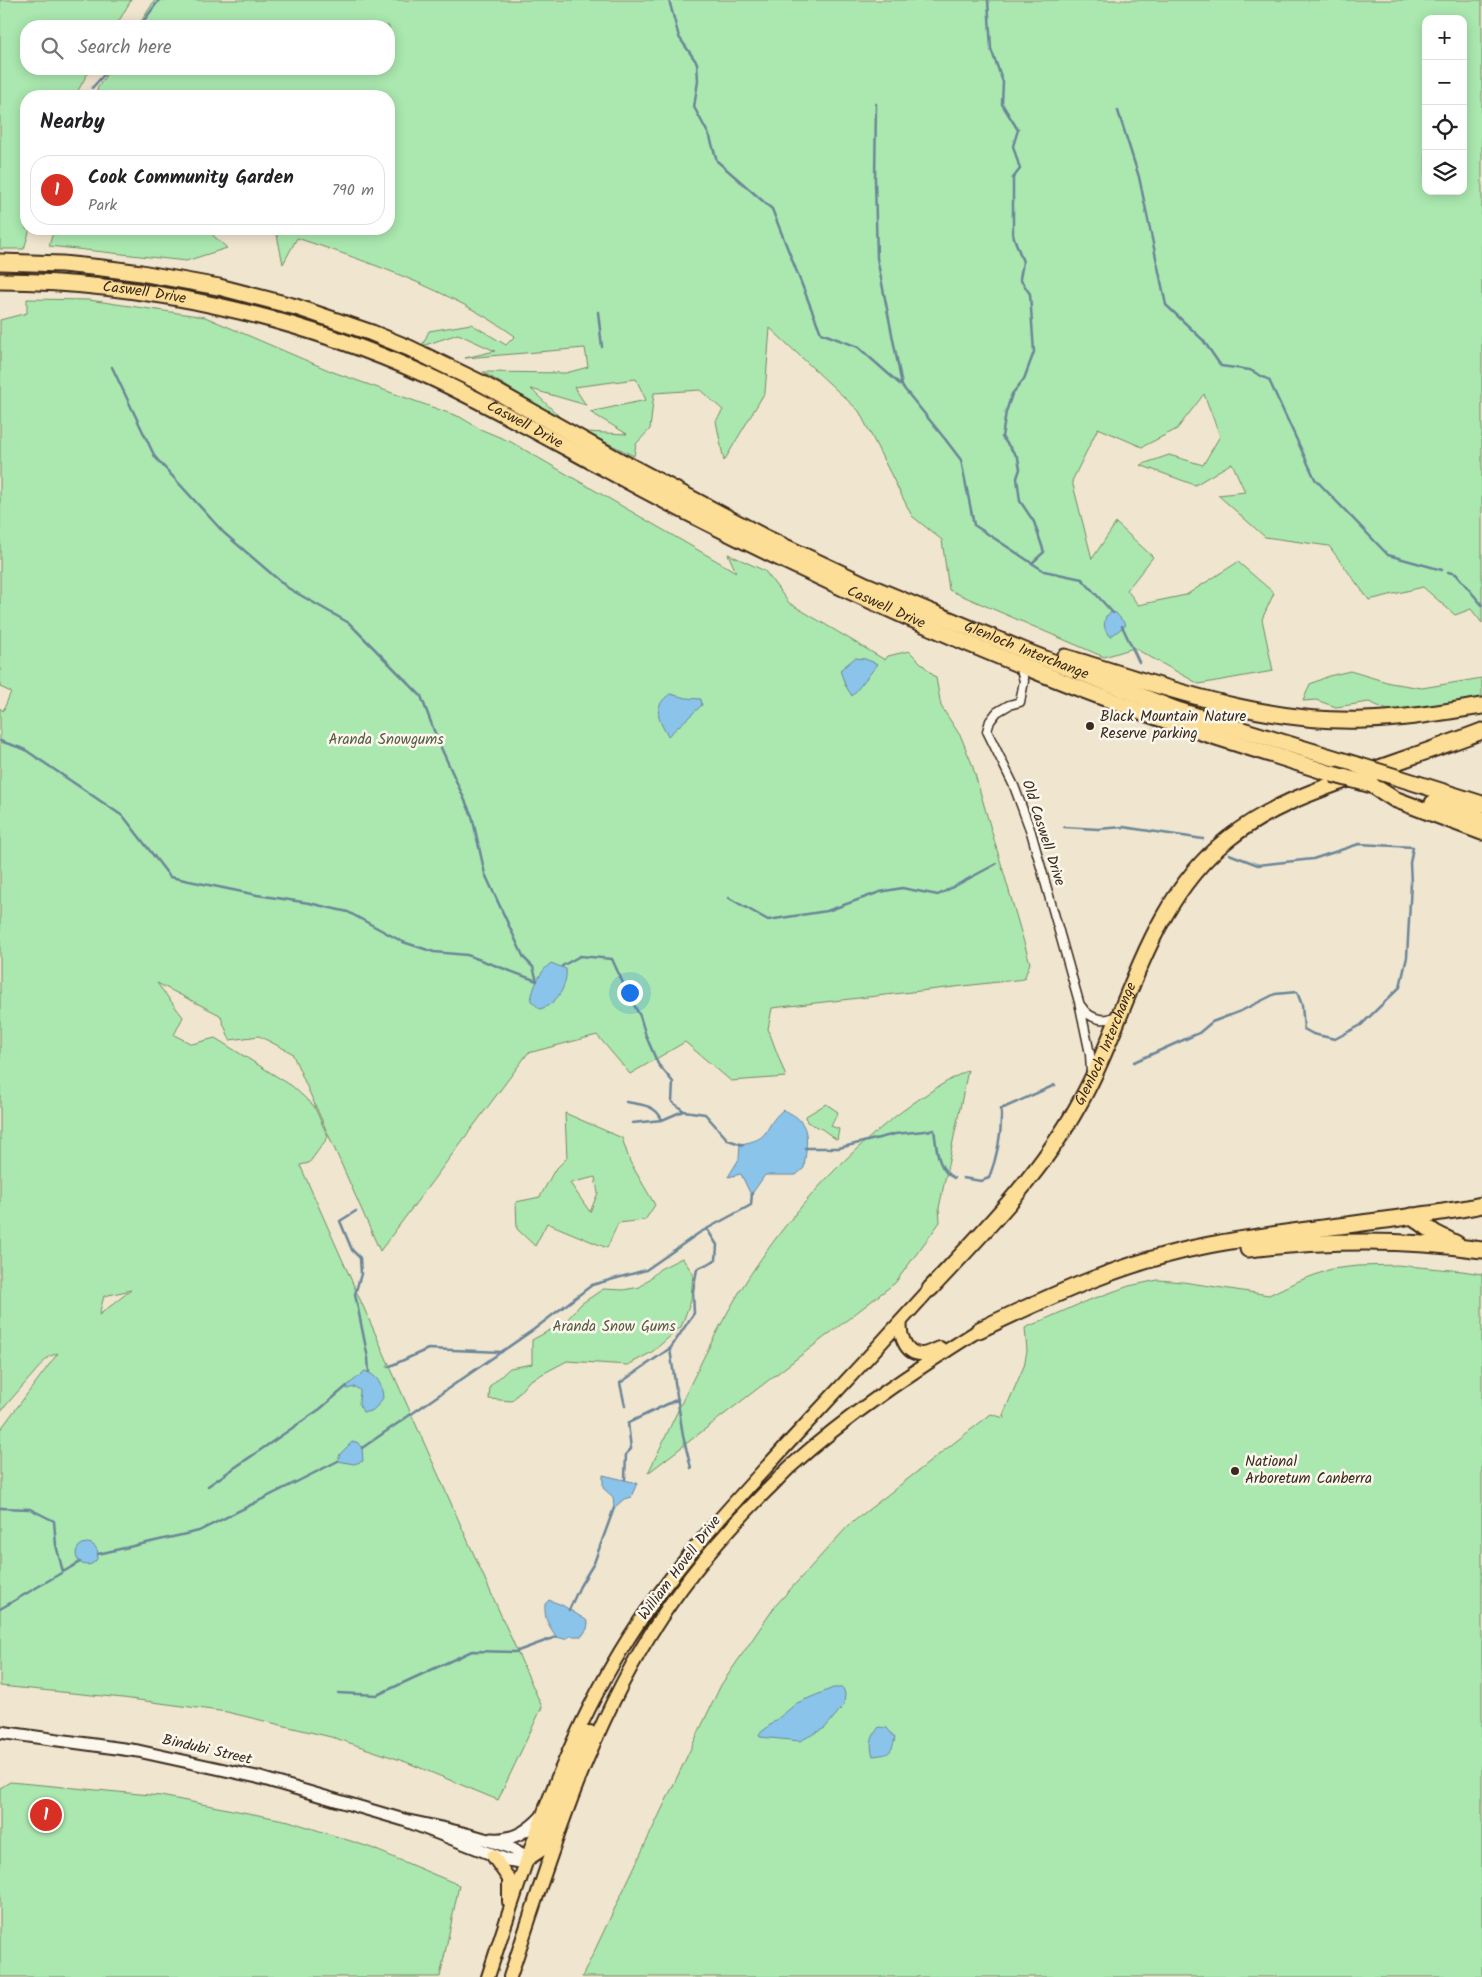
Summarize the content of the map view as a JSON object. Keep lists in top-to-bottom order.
{
  "streets": {
    "highway": ["Caswell Drive", "Glenloch Interchange"],
    "main road": ["William Hovell Drive", "Bindubi Street"],
    "street": ["Old Caswell Drive"]
  },
  "crossings": [
    ["Caswell Drive", "Glenloch Interchange"],
    ["Caswell Drive", "Old Caswell Drive"],
    ["Glenloch Interchange", "Old Caswell Drive"],
    ["Glenloch Interchange", "William Hovell Drive"],
    ["William Hovell Drive", "Bindubi Street"]
  ],
  "parks": ["Aranda Snowgums", "Aranda Snow Gums"],
  "places": ["Black Mountain Nature Reserve parking", "National Arboretum Canberra"],
  "page": {
    "map_buttons": ["+", "−"],
    "search": "Search here",
    "heading": "Nearby",
    "list": [
      {
        "mark": "1",
        "name": "Cook Community Garden",
        "note": "Park",
        "value": "790 m"
      }
    ],
    "pins": "1"
  }
}
